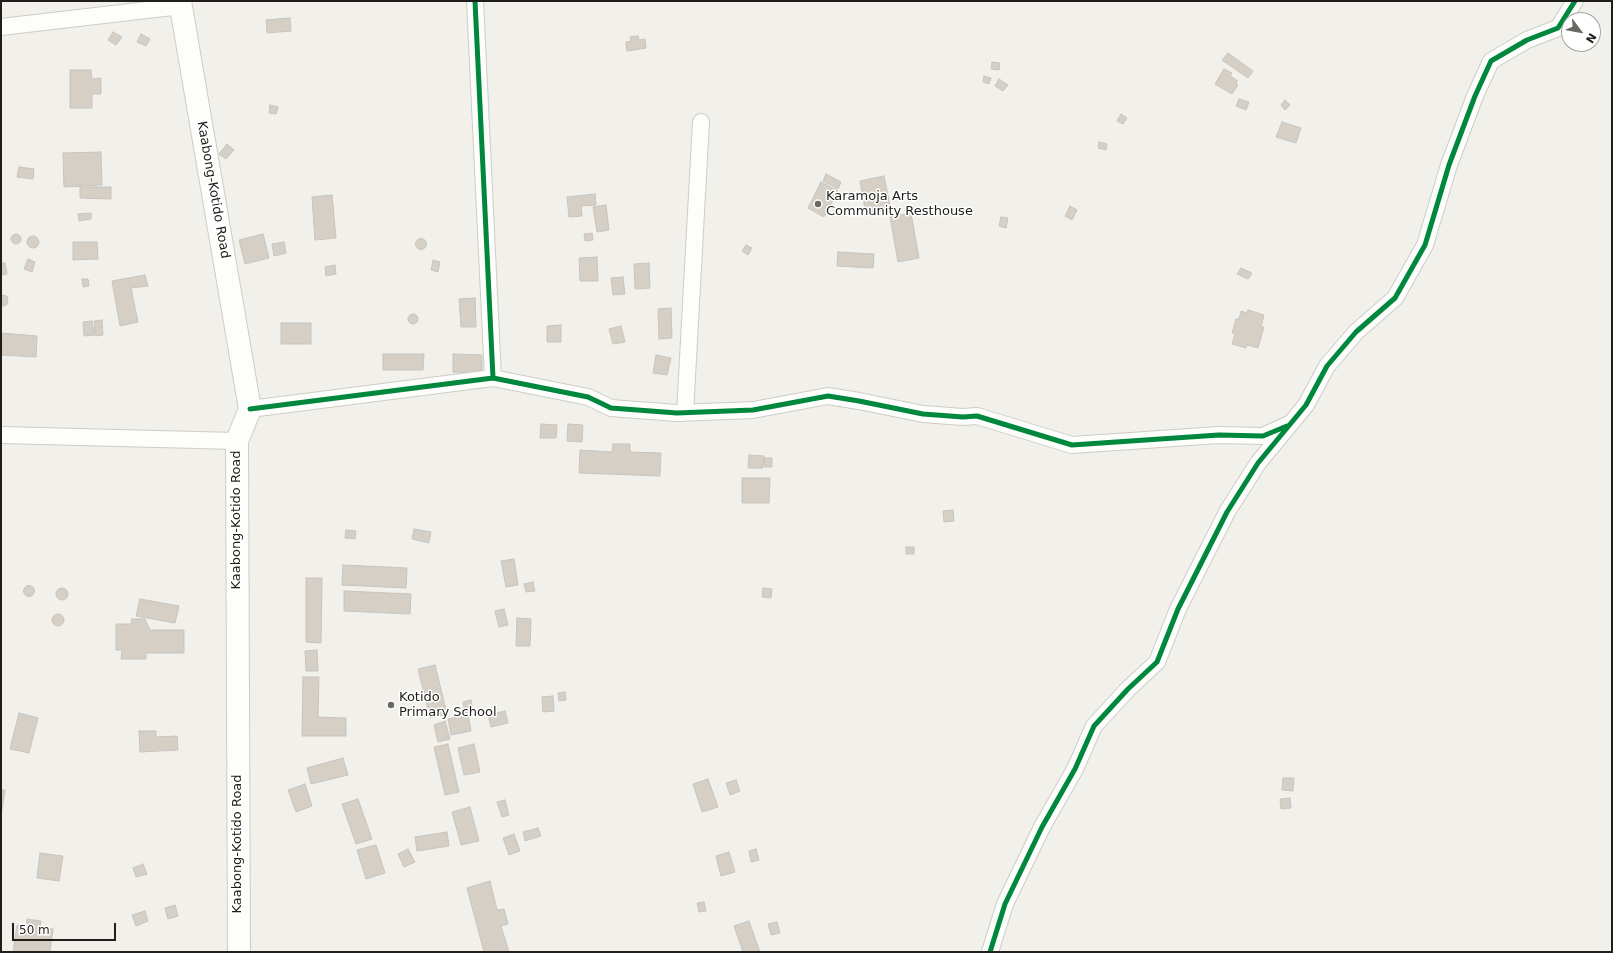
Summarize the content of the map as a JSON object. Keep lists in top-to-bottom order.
{
  "streets": {
    "main road": ["Kaabong-Kotido Road"]
  },
  "places": ["Karamoja Arts Community Resthouse", "Kotido Primary School"],
  "scale_bar": "50 m",
  "north": "bottom right"
}
